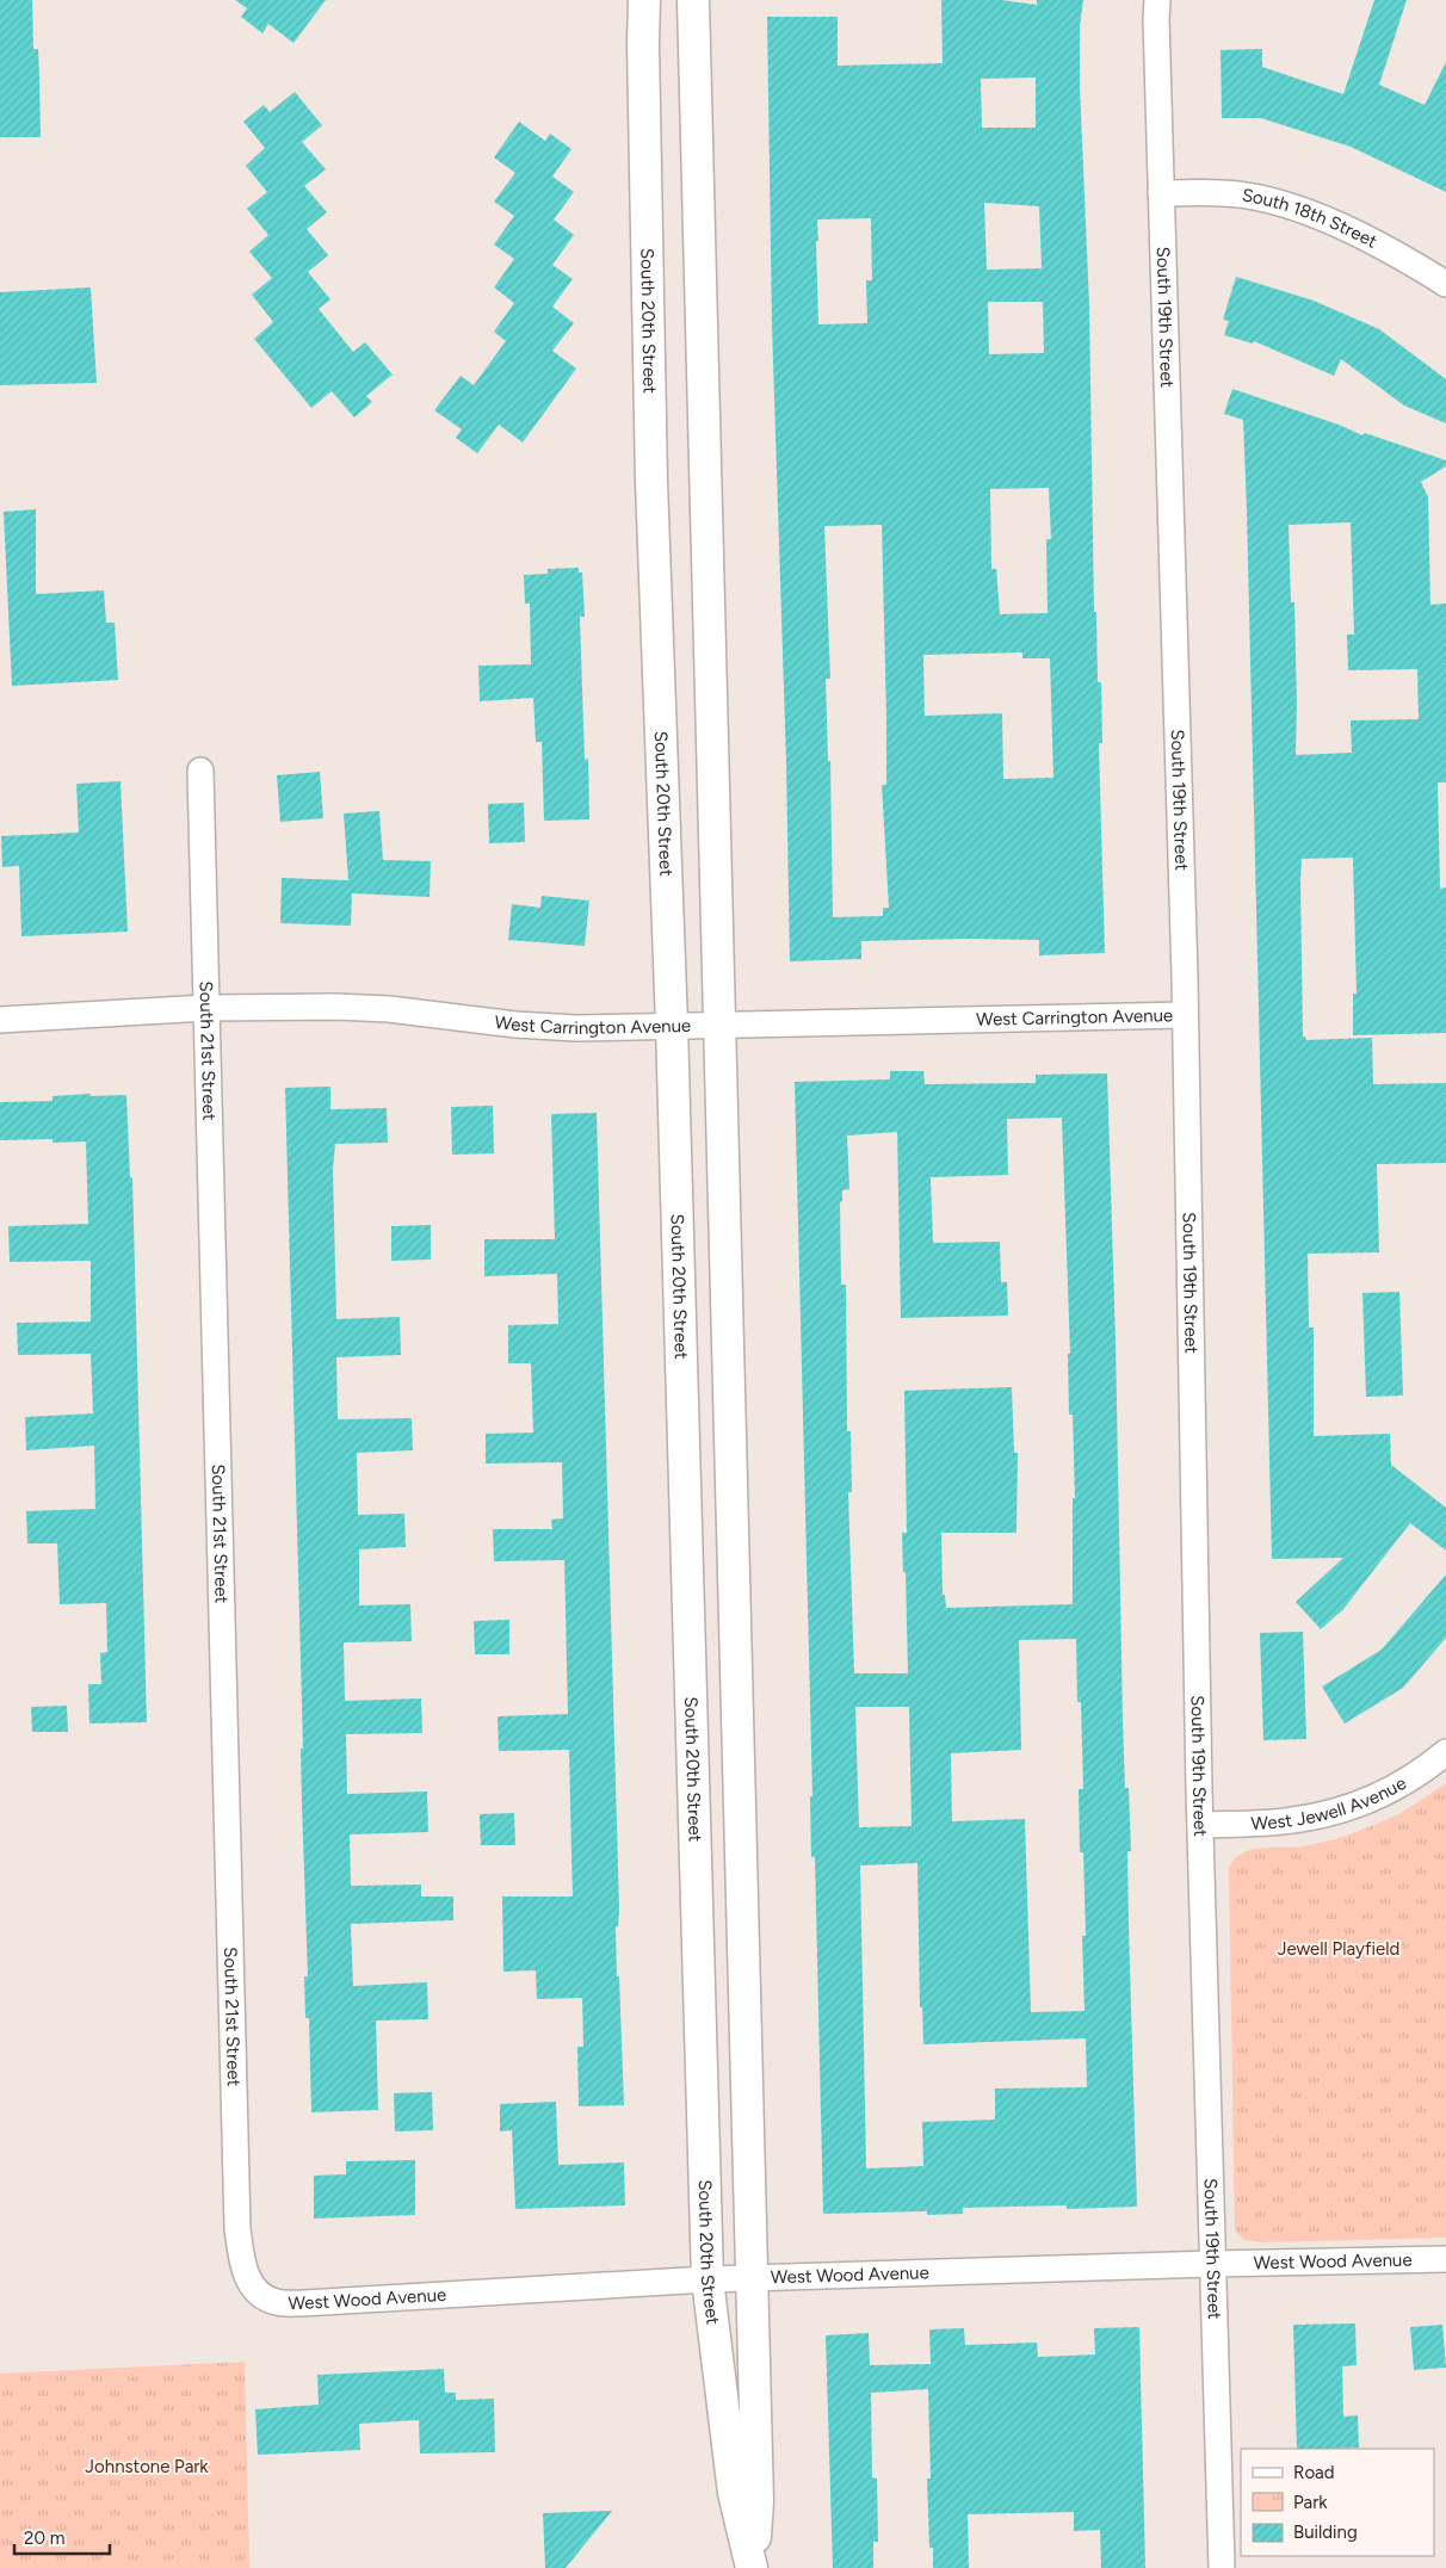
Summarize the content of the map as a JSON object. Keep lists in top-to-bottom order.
{
  "streets": {
    "street": [
      "South 18th Street",
      "South 19th Street",
      "South 20th Street",
      "West Carrington Avenue",
      "South 21st Street",
      "West Jewell Avenue",
      "West Wood Avenue"
    ]
  },
  "crossings": [
    ["South 18th Street", "South 19th Street"],
    ["South 19th Street", "West Carrington Avenue"],
    ["South 19th Street", "West Jewell Avenue"],
    ["South 19th Street", "West Wood Avenue"],
    ["South 20th Street", "West Carrington Avenue"],
    ["South 20th Street", "West Wood Avenue"],
    ["West Carrington Avenue", "South 21st Street"],
    ["South 21st Street", "West Wood Avenue"]
  ],
  "parks": ["Jewell Playfield", "Johnstone Park"],
  "legend": ["Road", "Park", "Building"],
  "scale_bar": "20 m"
}
